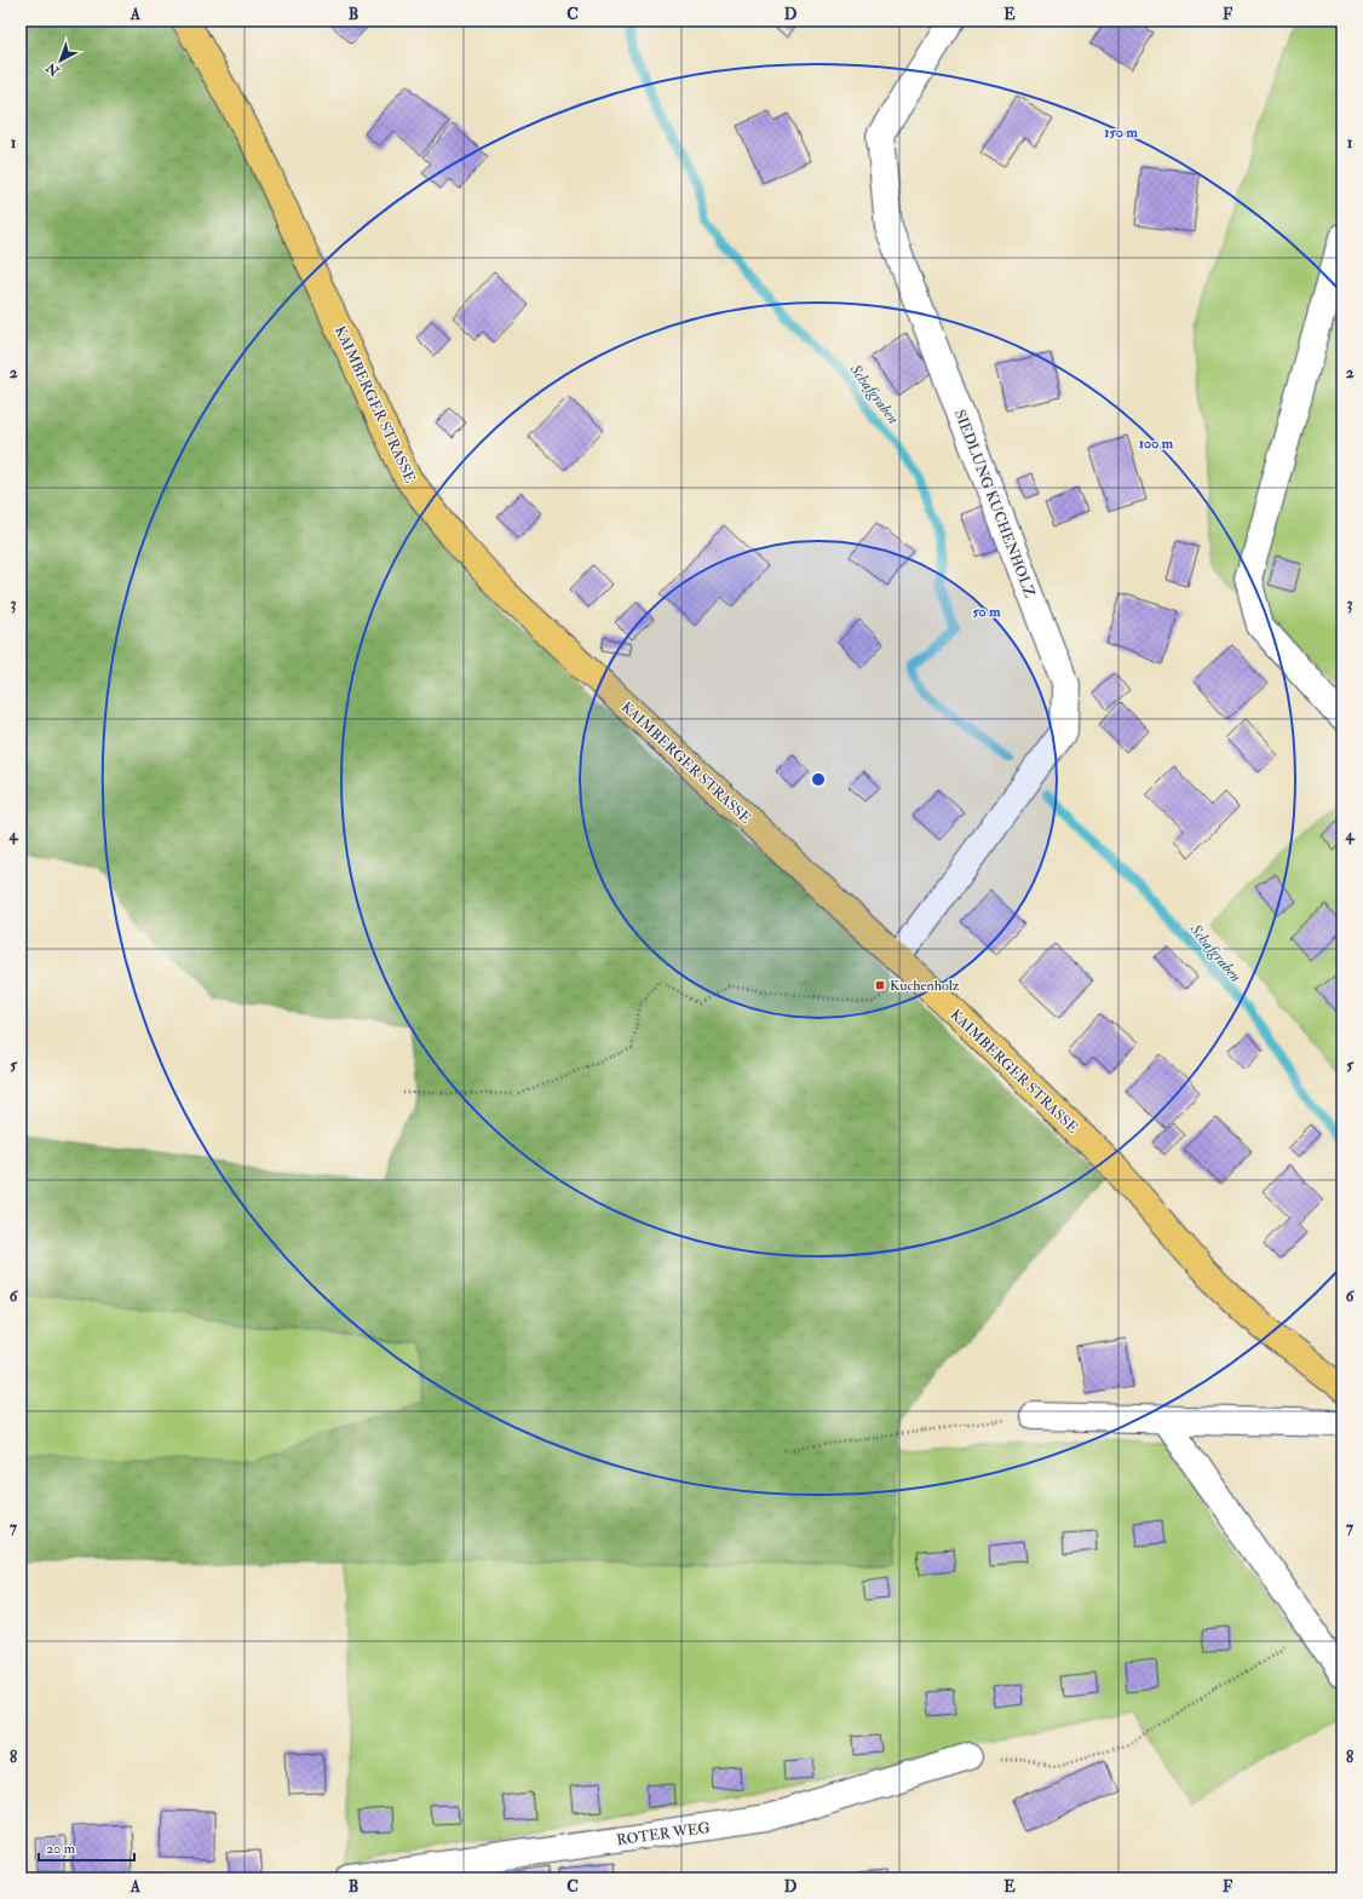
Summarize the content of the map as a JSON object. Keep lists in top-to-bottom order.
{
  "streets": {
    "main road": ["KAIMBERGER STRASSE"],
    "street": ["SIEDLUNG KUCHENHOLZ", "ROTER WEG"]
  },
  "crossings": [
    ["KAIMBERGER STRASSE", "SIEDLUNG KUCHENHOLZ"]
  ],
  "water": ["Schafgraben"],
  "places": {
    "transit": ["Kuchenholz"]
  },
  "scale_bar": "20 m",
  "north": "bottom left",
  "grid": {
    "columns": [
      "A",
      "B",
      "C",
      "D",
      "E",
      "F"
    ],
    "rows": [
      "1",
      "2",
      "3",
      "4",
      "5",
      "6",
      "7",
      "8"
    ]
  },
  "rings": ["150 m", "100 m", "50 m"]
}
